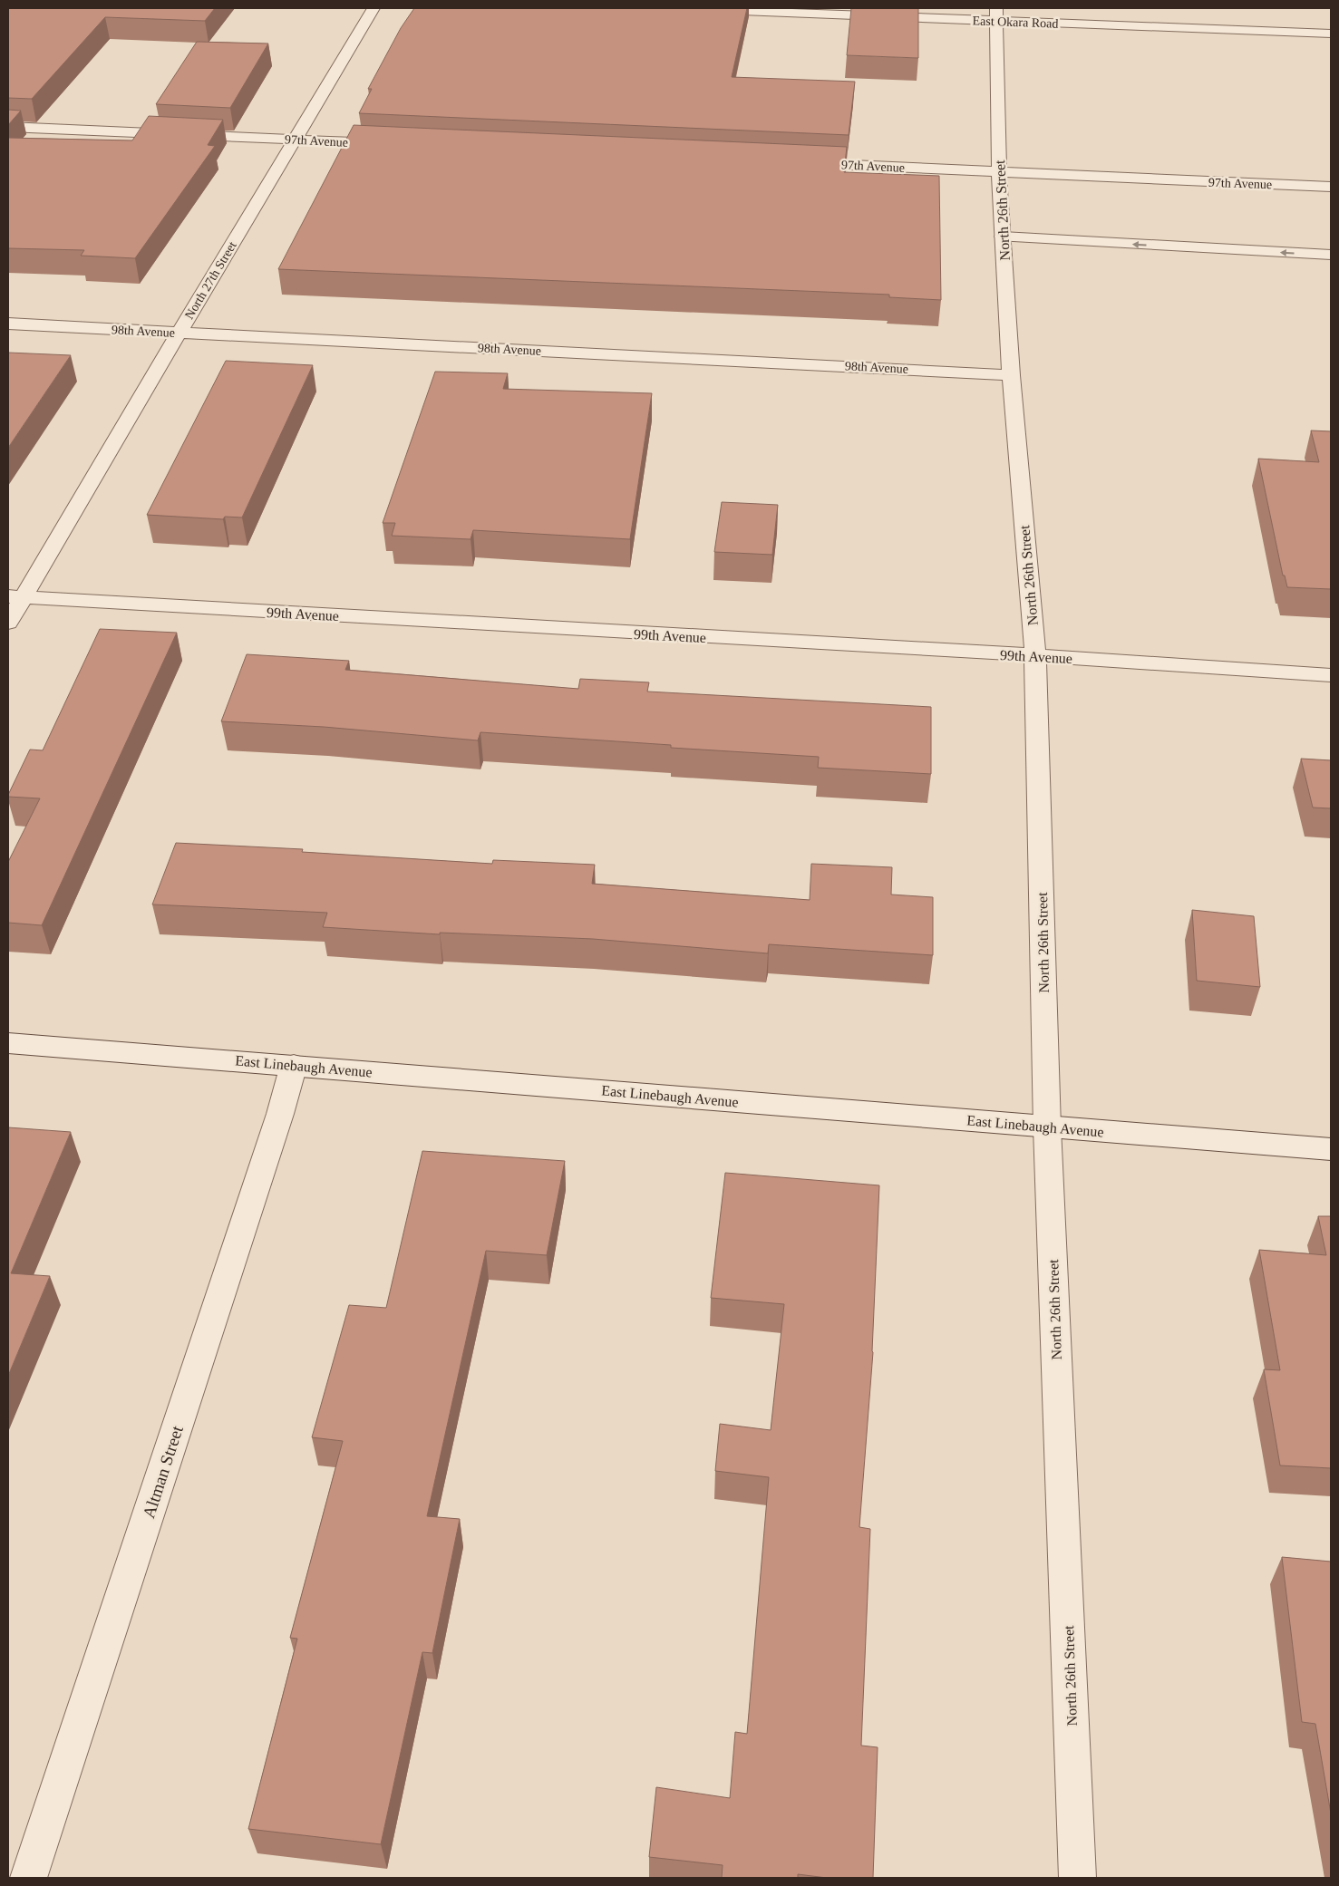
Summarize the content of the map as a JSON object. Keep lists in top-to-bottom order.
{
  "streets": {
    "street": [
      "East Okara Road",
      "97th Avenue",
      "North 26th Street",
      "North 27th Street",
      "98th Avenue",
      "99th Avenue",
      "East Linebaugh Avenue",
      "Altman Street"
    ]
  },
  "crossings": [
    ["East Okara Road", "North 26th Street"],
    ["97th Avenue", "North 26th Street"],
    ["97th Avenue", "North 27th Street"],
    ["North 26th Street", "98th Avenue"],
    ["North 26th Street", "99th Avenue"],
    ["North 26th Street", "East Linebaugh Avenue"],
    ["North 27th Street", "98th Avenue"],
    ["North 27th Street", "99th Avenue"],
    ["East Linebaugh Avenue", "Altman Street"]
  ]
}
